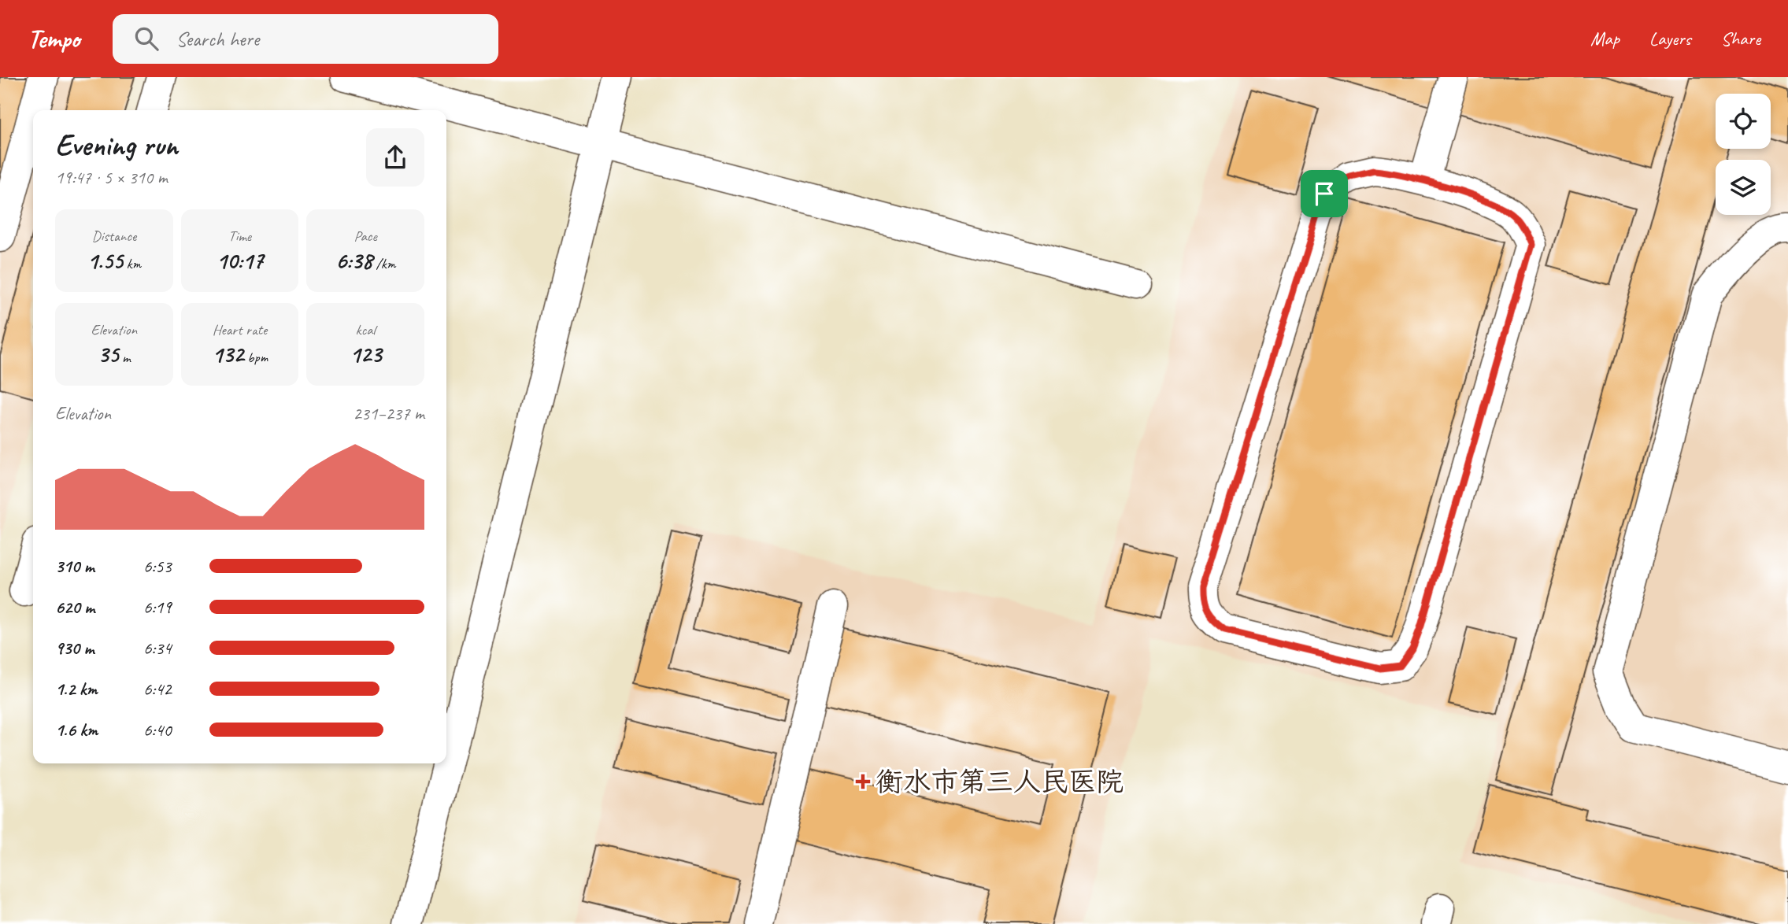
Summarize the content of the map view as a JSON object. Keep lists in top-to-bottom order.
{
  "places": {
    "health": ["衡水市第三人民医院"]
  },
  "page": {
    "header": "Tempo",
    "search": "Search here",
    "nav": ["Map", "Layers", "Share"],
    "heading": ["Evening run", "19:47 · 5 × 310 m"],
    "stats": [
      ["Distance", "1.55 km"],
      ["Time", "10:17"],
      ["Pace", "6:38 /km"],
      ["Elevation", "35 m"],
      ["Heart rate", "132 bpm"],
      ["kcal", "123"]
    ],
    "chart": ["Elevation", "231–237 m"],
    "list": [
      {
        "name": "310 m",
        "note": "6:53"
      },
      {
        "name": "620 m",
        "note": "6:19"
      },
      {
        "name": "930 m",
        "note": "6:34"
      },
      {
        "name": "1.2 km",
        "note": "6:42"
      },
      {
        "name": "1.6 km",
        "note": "6:40"
      }
    ]
  }
}
